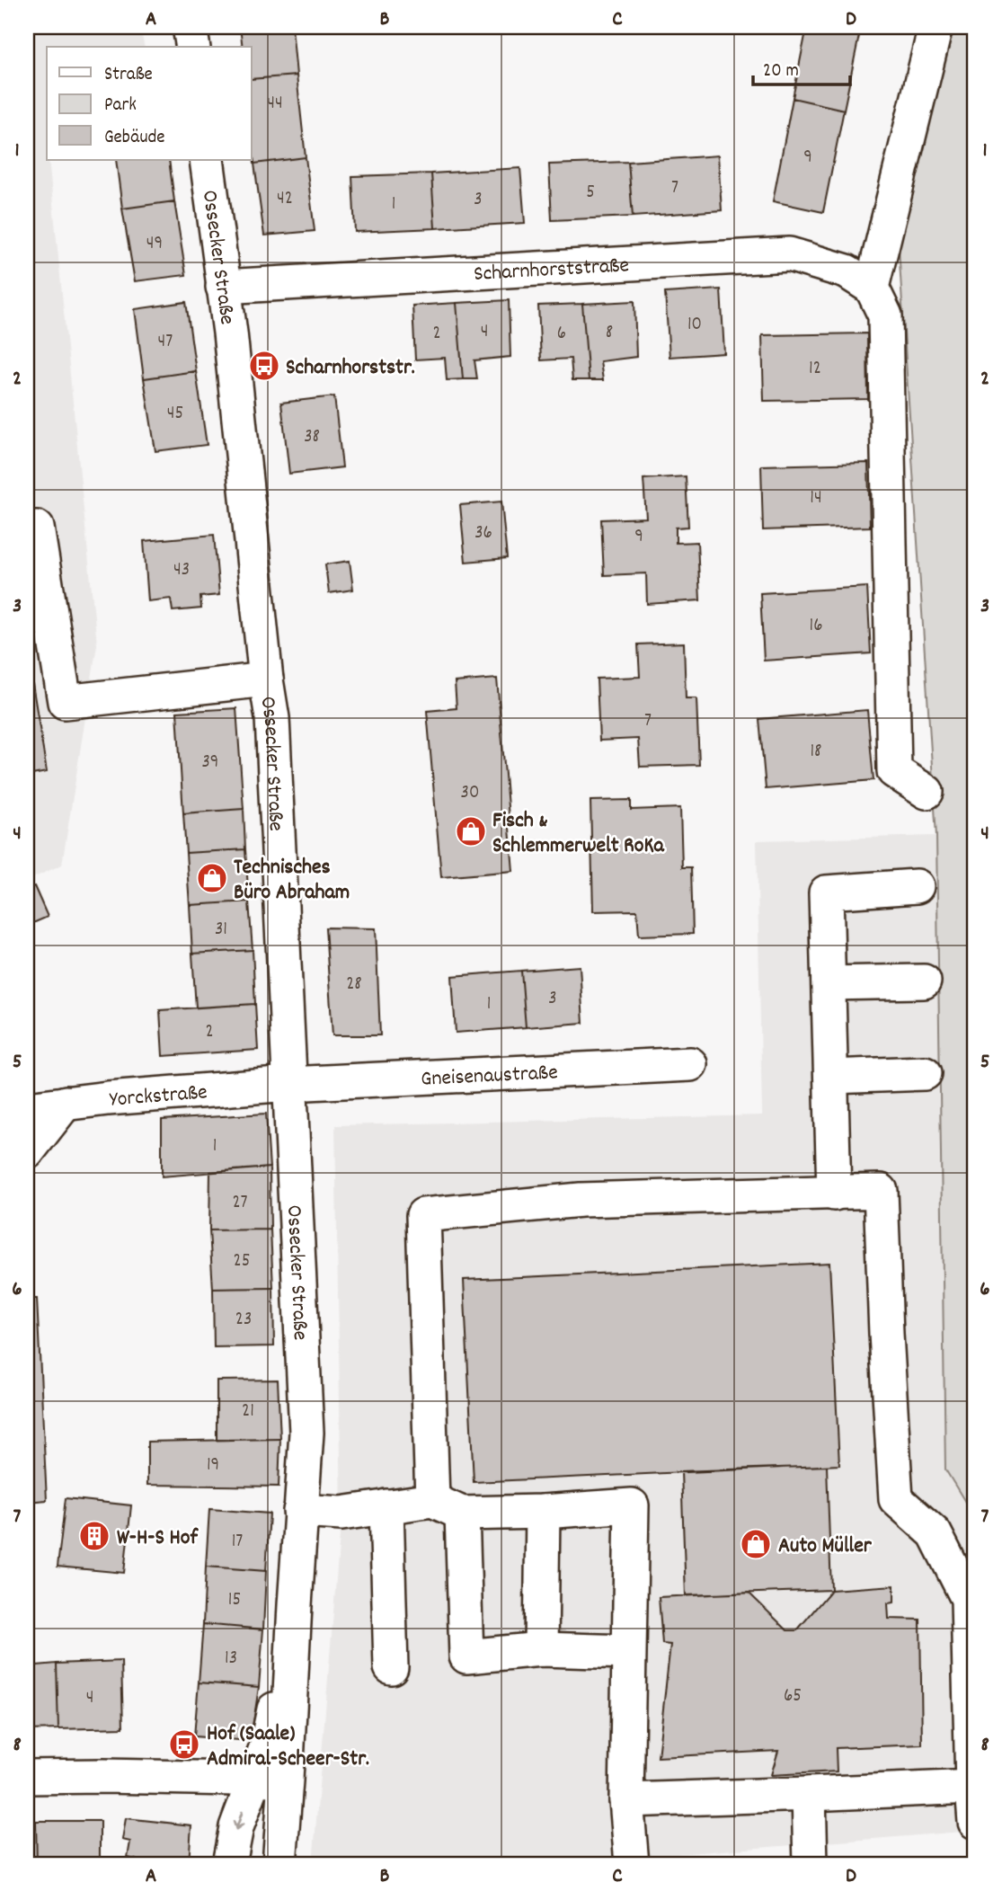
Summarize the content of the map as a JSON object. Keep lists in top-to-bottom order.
{
  "streets": {
    "street": [
      "Ossecker Straße",
      "Scharnhorststraße",
      "Gneisenaustraße",
      "Yorckstraße"
    ]
  },
  "crossings": [
    ["Ossecker Straße", "Scharnhorststraße"],
    ["Ossecker Straße", "Gneisenaustraße"],
    ["Ossecker Straße", "Yorckstraße"],
    ["Gneisenaustraße", "Yorckstraße"]
  ],
  "places": {
    "bus stop": ["Scharnhorststr.", "Hof (Saale) Admiral-Scheer-Str."],
    "shop": ["Fisch & Schlemmerwelt RoKa", "Technisches Büro Abraham", "Auto Müller"],
    "building": ["W-H-S Hof"]
  },
  "house_numbers": [
    "44",
    "9",
    "7",
    "5",
    "42",
    "3",
    "1",
    "49",
    "10",
    "4",
    "8",
    "2",
    "6",
    "47",
    "12",
    "45",
    "38",
    "14",
    "36",
    "9",
    "43",
    "16",
    "7",
    "18",
    "39",
    "30",
    "31",
    "28",
    "3",
    "1",
    "2",
    "1",
    "27",
    "25",
    "23",
    "21",
    "19",
    "17",
    "15",
    "13",
    "65",
    "4"
  ],
  "legend": ["Straße", "Park", "Gebäude"],
  "scale_bar": "20 m",
  "grid": {
    "columns": [
      "A",
      "B",
      "C",
      "D"
    ],
    "rows": [
      "1",
      "2",
      "3",
      "4",
      "5",
      "6",
      "7",
      "8"
    ]
  }
}
